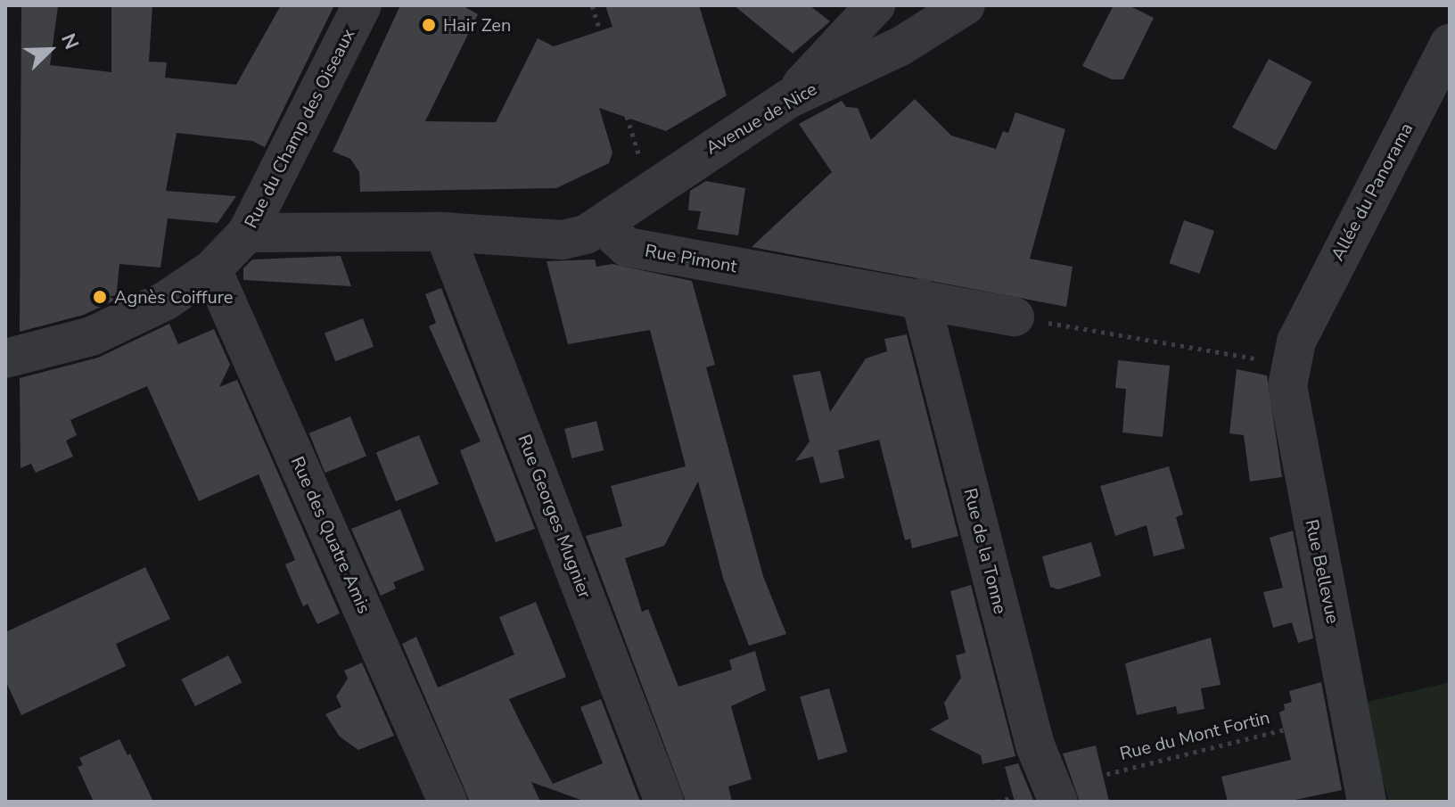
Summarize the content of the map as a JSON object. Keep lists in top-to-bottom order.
{
  "streets": {
    "street": [
      "Avenue de Nice",
      "Rue du Champ des Oiseaux",
      "Allée du Panorama",
      "Rue Pimont",
      "Rue Georges Mugnier",
      "Rue des Quatre Amis",
      "Rue de la Tonne",
      "Rue Bellevue"
    ],
    "path": ["Rue du Mont Fortin"]
  },
  "crossings": [
    ["Avenue de Nice", "Rue Pimont"],
    ["Rue du Champ des Oiseaux", "Rue des Quatre Amis"],
    ["Allée du Panorama", "Rue Bellevue"],
    ["Rue Pimont", "Rue de la Tonne"],
    ["Rue de la Tonne", "Rue du Mont Fortin"]
  ],
  "places": ["Hair Zen", "Agnès Coiffure"],
  "north": "top right"
}
